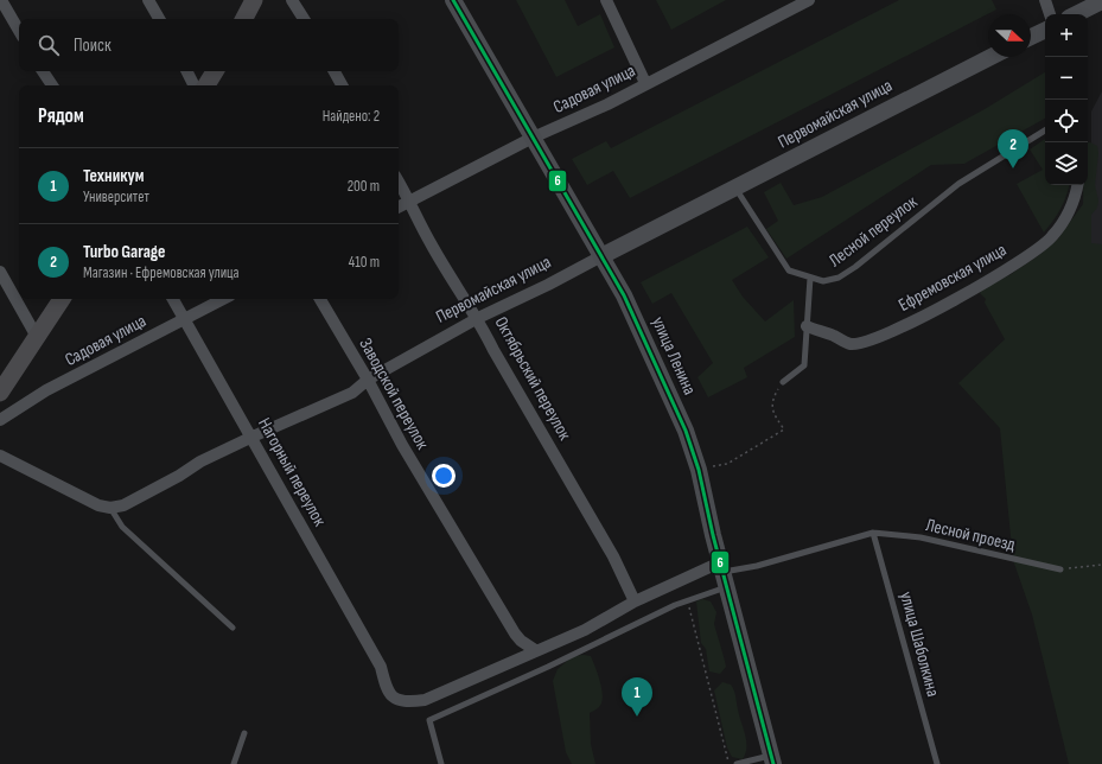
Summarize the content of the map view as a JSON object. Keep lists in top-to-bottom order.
{
  "streets": {
    "main road": ["Первомайская улица", "улица Ленина"],
    "street": [
      "Садовая улица",
      "Ефремовская улица",
      "Октябрьский переулок",
      "Заводской переулок",
      "Нагорный переулок"
    ],
    "lane": ["Лесной переулок", "Лесной проезд", "улица Шаболкина"]
  },
  "crossings": [
    ["Садовая улица", "улица Ленина"],
    ["Садовая улица", "Октябрьский переулок"],
    ["Садовая улица", "Нагорный переулок"],
    ["Первомайская улица", "Лесной переулок"],
    ["Первомайская улица", "улица Ленина"],
    ["Первомайская улица", "Октябрьский переулок"],
    ["Первомайская улица", "Заводской переулок"],
    ["Первомайская улица", "Нагорный переулок"],
    ["Заводской переулок", "Нагорный переулок"],
    ["Лесной проезд", "улица Шаболкина"]
  ],
  "lines": ["transit line 6"],
  "north": "right",
  "page": {
    "map_buttons": ["+", "−"],
    "search": "Поиск",
    "heading": ["Рядом", "Найдено: 2"],
    "pins": ["2", "1"],
    "list": [
      {
        "mark": "1",
        "name": "Техникум",
        "note": "Университет",
        "value": "200 m"
      },
      {
        "mark": "2",
        "name": "Turbo Garage",
        "note": "Магазин · Ефремовская улица",
        "value": "410 m"
      }
    ]
  }
}
